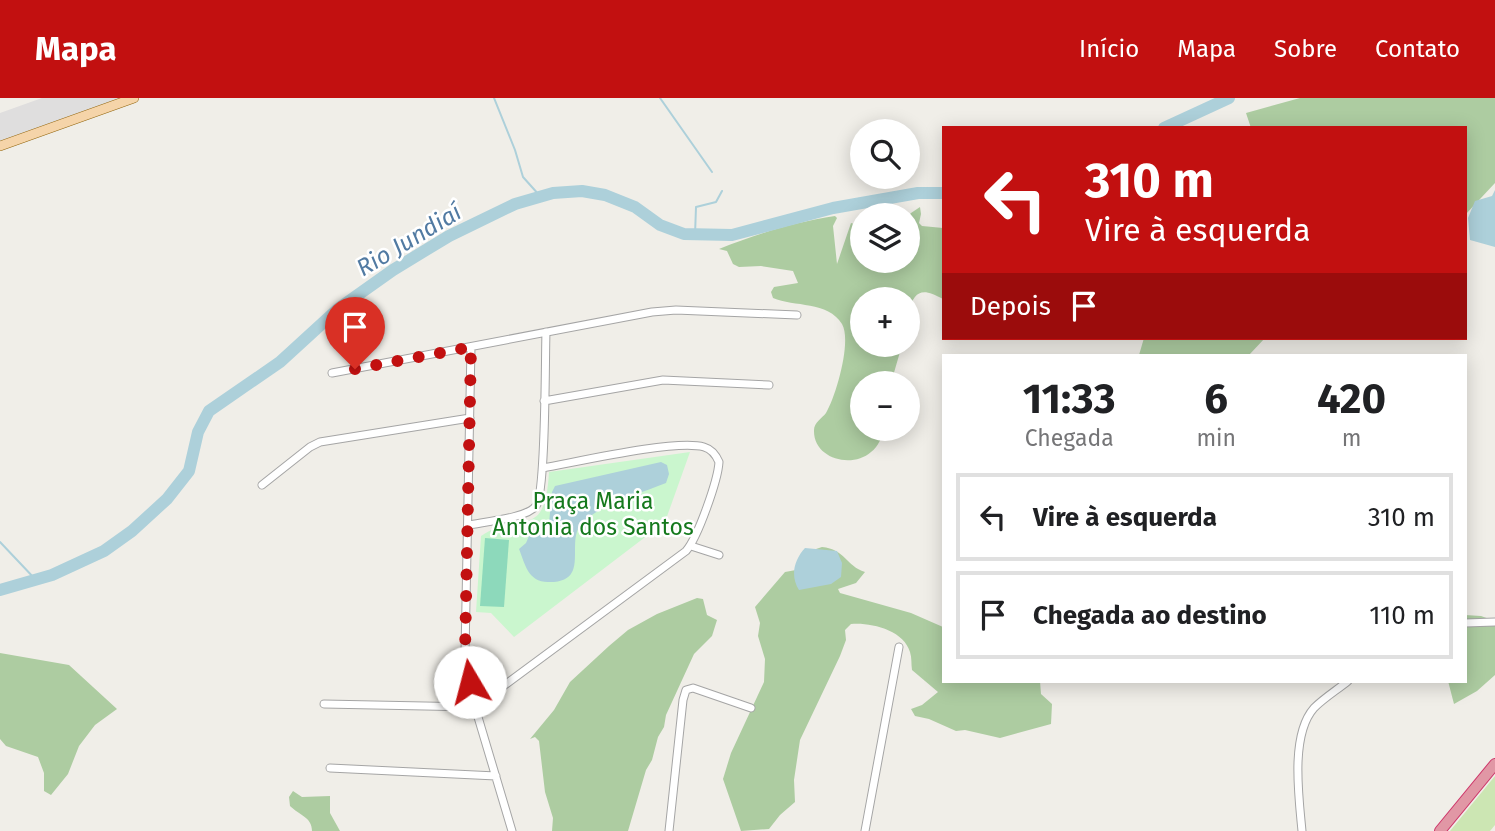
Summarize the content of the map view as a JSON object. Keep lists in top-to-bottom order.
{
  "water": ["Rio Jundiaí"],
  "parks": ["Praça Maria Antonia dos Santos"],
  "page": {
    "header": "Mapa",
    "nav": [
      "Início",
      "Mapa",
      "Sobre",
      "Contato"
    ],
    "map_buttons": ["+", "−"],
    "turn": ["310 m", "Vire à esquerda"],
    "then": "Depois",
    "eta": [
      "11:33",
      "Chegada",
      "6",
      "min",
      "420",
      "m"
    ],
    "list": [
      {
        "name": "Vire à esquerda",
        "value": "310 m"
      },
      {
        "name": "Chegada ao destino",
        "value": "110 m"
      }
    ]
  }
}
